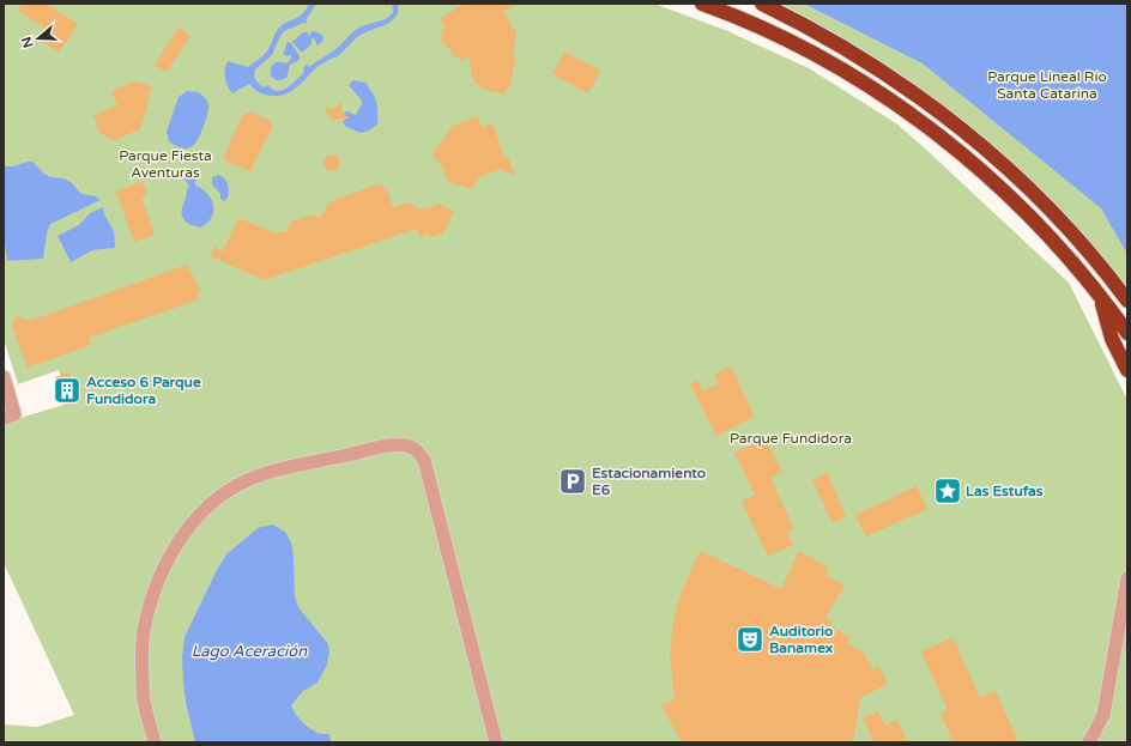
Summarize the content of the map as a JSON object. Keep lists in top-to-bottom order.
{
  "water": ["Lago Aceración"],
  "parks": ["Parque Lineal Río Santa Catarina", "Parque Fiesta Aventuras", "Parque Fundidora"],
  "places": {
    "building": ["Acceso 6 Parque Fundidora"],
    "parking": ["Estacionamiento E6"],
    "place": ["Las Estufas"],
    "theatre": ["Auditorio Banamex"]
  },
  "north": "left"
}
